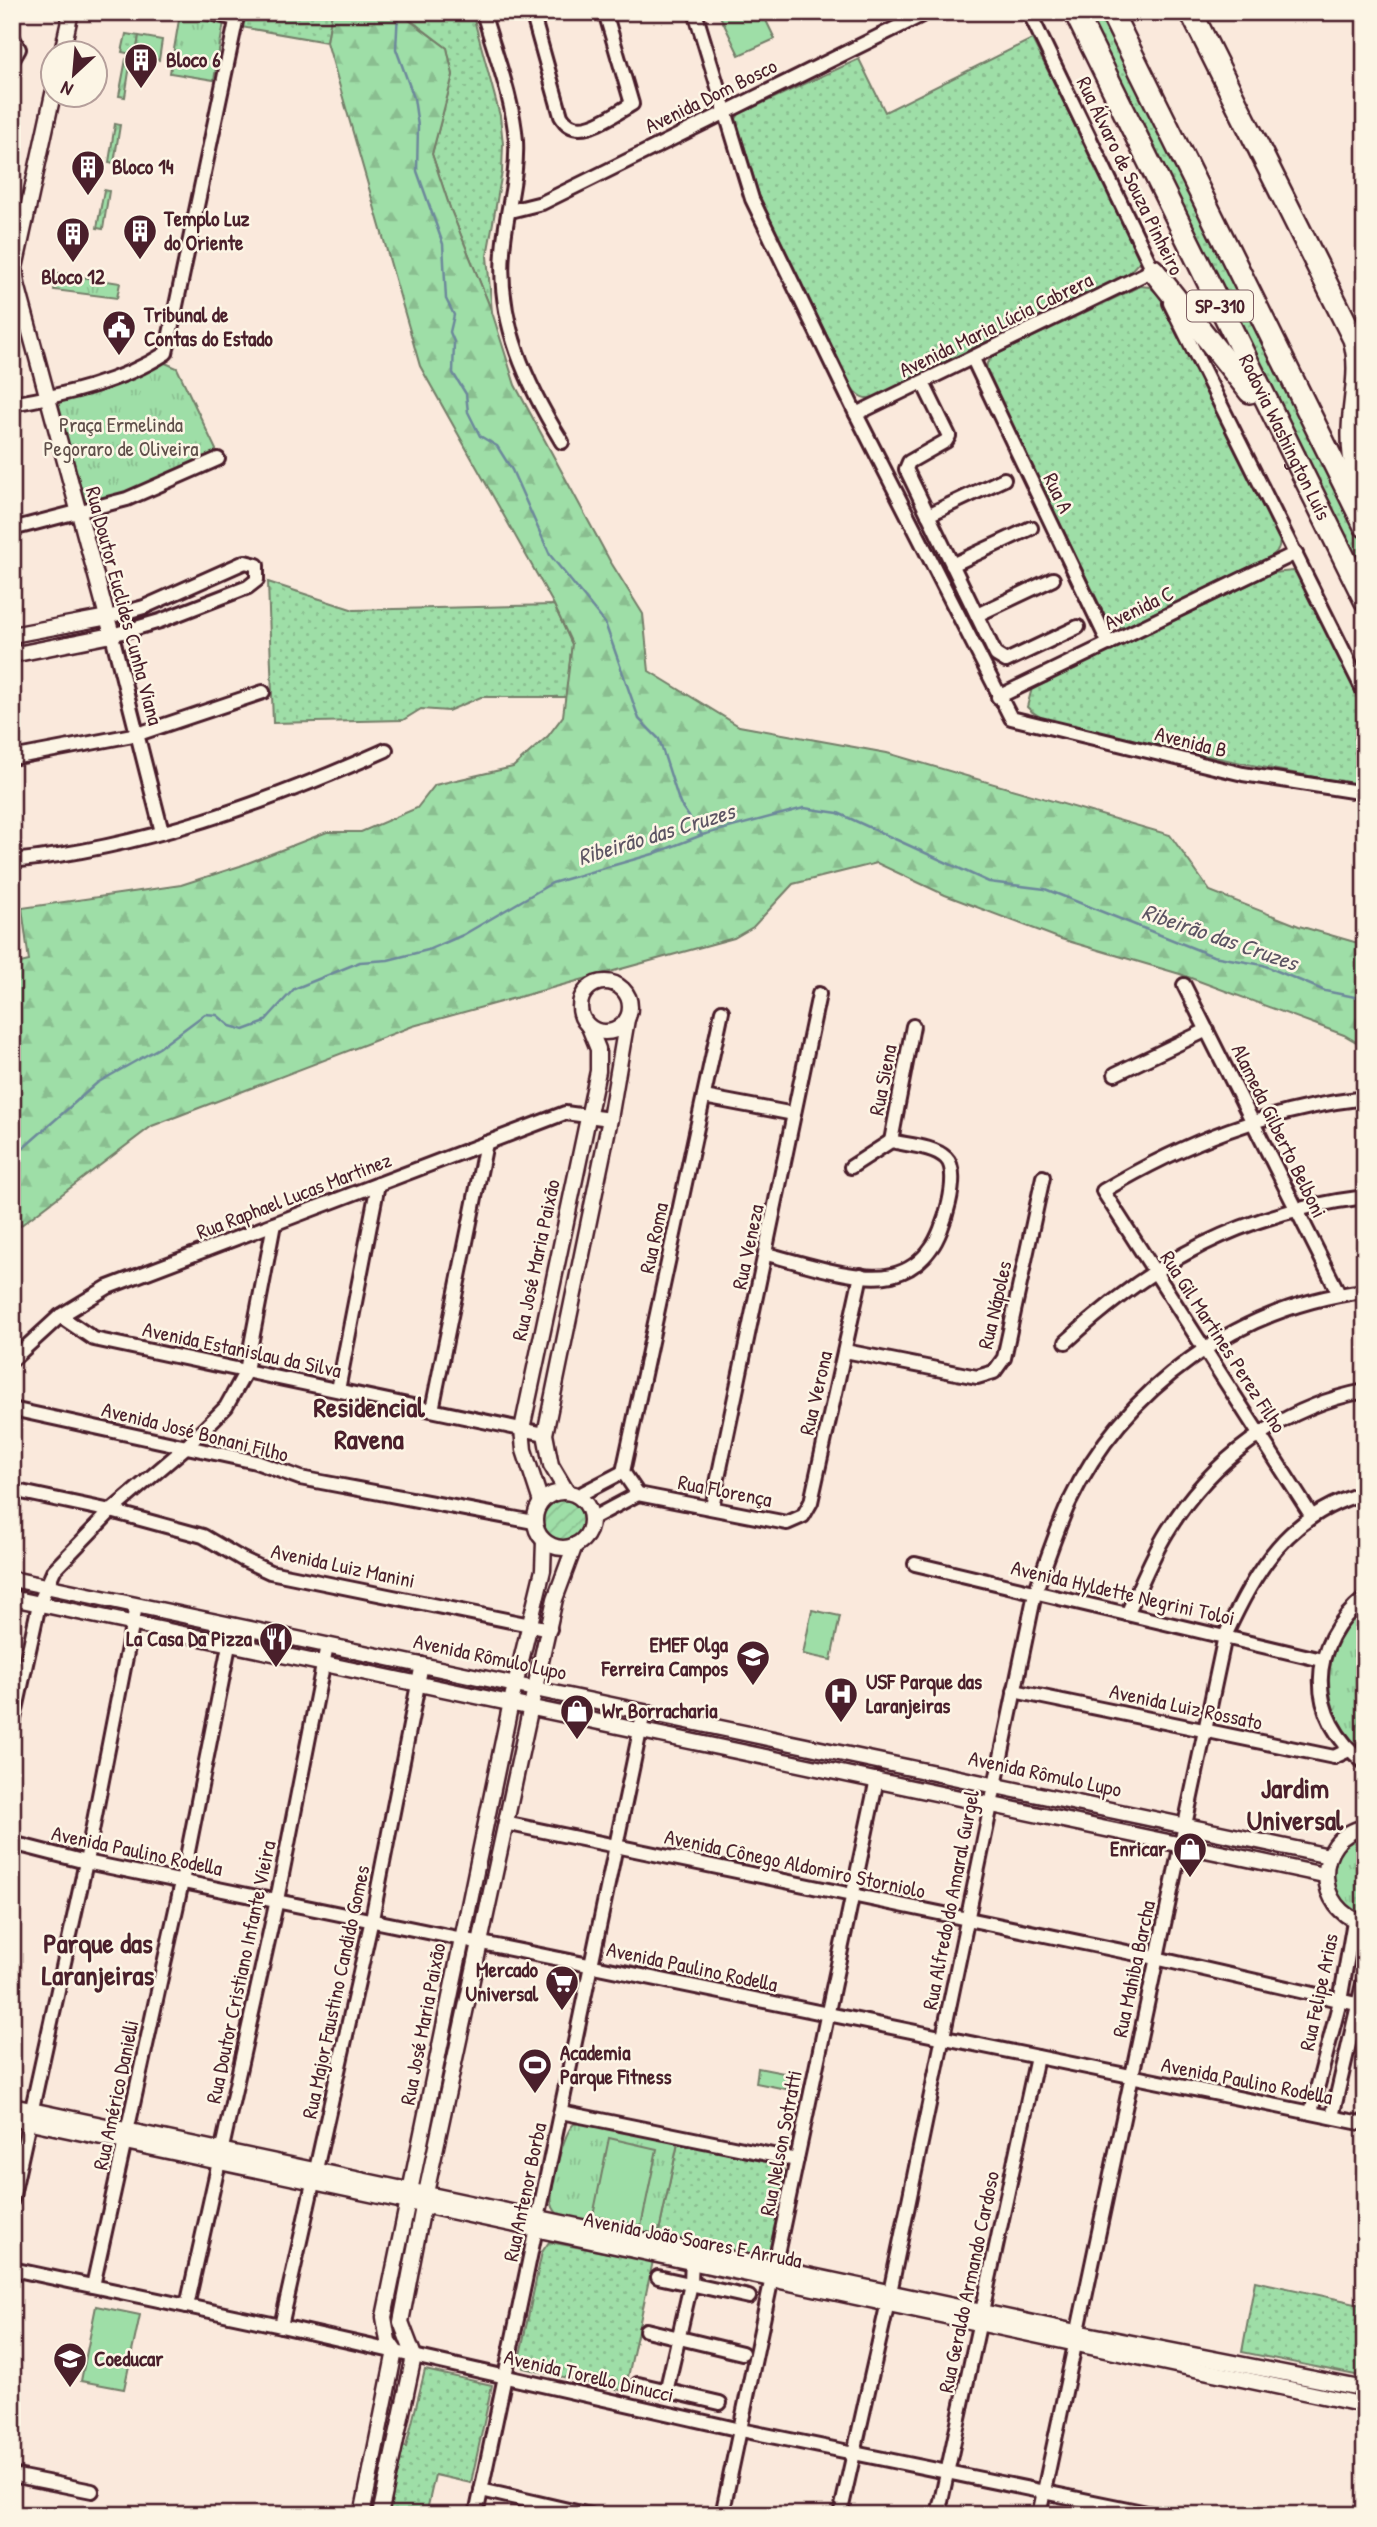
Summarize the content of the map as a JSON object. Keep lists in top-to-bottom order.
{
  "streets": {
    "highway": ["SP-310", "Rodovia Washington Luís"],
    "street": [
      "Avenida Dom Bosco",
      "Rua Álvaro de Souza Pinheiro",
      "Avenida Maria Lúcia Cabrera",
      "Rua A",
      "Rua Doutor Euclides Cunha Viana",
      "Avenida C",
      "Avenida B",
      "Rua Siena",
      "Alameda Gilberto Belboni",
      "Rua Raphael Lucas Martinez",
      "Rua Roma",
      "Rua Veneza",
      "Rua José Maria Paixão",
      "Rua Nápoles",
      "Rua Gil Martines Perez Filho",
      "Avenida Estanislau da Silva",
      "Rua Verona",
      "Avenida José Bonani Filho",
      "Rua Florença",
      "Avenida Luiz Manini",
      "Avenida Hyldette Negrini Toloi",
      "Avenida Rômulo Lupo",
      "Avenida Luiz Rossato",
      "Avenida Paulino Rodella",
      "Avenida Cônego Aldomiro Storniolo",
      "Rua Alfredo do Amaral Gurgel",
      "Rua Mahiba Barcha",
      "Rua Doutor Cristiano Infante Vieira",
      "Rua Major Faustino Candido Gomes",
      "Rua Felipe Arias",
      "Rua Américo Danielli",
      "Rua Nelson Sotratti",
      "Rua Antenor Borba",
      "Avenida João Soares E Arruda",
      "Rua Geraldo Armando Cardoso",
      "Avenida Torello Dinucci"
    ]
  },
  "crossings": [
    ["Rua Álvaro de Souza Pinheiro", "Avenida Maria Lúcia Cabrera"],
    ["Rua Álvaro de Souza Pinheiro", "Avenida C"],
    ["Avenida Maria Lúcia Cabrera", "Rua A"],
    ["Rua A", "Avenida C"],
    ["Avenida C", "Avenida B"],
    ["Alameda Gilberto Belboni", "Rua Gil Martines Perez Filho"],
    ["Alameda Gilberto Belboni", "Rua Alfredo do Amaral Gurgel"],
    ["Rua Raphael Lucas Martinez", "Rua José Maria Paixão"],
    ["Rua Raphael Lucas Martinez", "Avenida Estanislau da Silva"],
    ["Rua Veneza", "Rua Florença"],
    ["Rua José Maria Paixão", "Avenida Estanislau da Silva"],
    ["Rua José Maria Paixão", "Avenida José Bonani Filho"],
    ["Rua José Maria Paixão", "Avenida Luiz Manini"],
    ["Rua José Maria Paixão", "Avenida Rômulo Lupo"],
    ["Rua José Maria Paixão", "Avenida Paulino Rodella"],
    ["Rua José Maria Paixão", "Avenida Cônego Aldomiro Storniolo"],
    ["Rua José Maria Paixão", "Avenida João Soares E Arruda"],
    ["Rua José Maria Paixão", "Avenida Torello Dinucci"],
    ["Rua Nápoles", "Rua Verona"],
    ["Rua Gil Martines Perez Filho", "Rua Alfredo do Amaral Gurgel"],
    ["Rua Gil Martines Perez Filho", "Rua Mahiba Barcha"],
    ["Rua Verona", "Rua Florença"],
    ["Avenida Hyldette Negrini Toloi", "Rua Alfredo do Amaral Gurgel"],
    ["Avenida Hyldette Negrini Toloi", "Rua Mahiba Barcha"],
    ["Avenida Rômulo Lupo", "Rua Alfredo do Amaral Gurgel"],
    ["Avenida Rômulo Lupo", "Rua Mahiba Barcha"],
    ["Avenida Rômulo Lupo", "Rua Doutor Cristiano Infante Vieira"],
    ["Avenida Rômulo Lupo", "Rua Major Faustino Candido Gomes"],
    ["Avenida Rômulo Lupo", "Rua Américo Danielli"],
    ["Avenida Rômulo Lupo", "Rua Nelson Sotratti"],
    ["Avenida Rômulo Lupo", "Rua Antenor Borba"],
    ["Avenida Luiz Rossato", "Rua Alfredo do Amaral Gurgel"],
    ["Avenida Luiz Rossato", "Rua Mahiba Barcha"],
    ["Avenida Paulino Rodella", "Rua Alfredo do Amaral Gurgel"],
    ["Avenida Paulino Rodella", "Rua Mahiba Barcha"],
    ["Avenida Paulino Rodella", "Rua Doutor Cristiano Infante Vieira"],
    ["Avenida Paulino Rodella", "Rua Major Faustino Candido Gomes"],
    ["Avenida Paulino Rodella", "Rua Felipe Arias"],
    ["Avenida Paulino Rodella", "Rua Américo Danielli"],
    ["Avenida Paulino Rodella", "Rua Nelson Sotratti"],
    ["Avenida Paulino Rodella", "Rua Antenor Borba"],
    ["Avenida Paulino Rodella", "Rua Geraldo Armando Cardoso"],
    ["Avenida Cônego Aldomiro Storniolo", "Rua Alfredo do Amaral Gurgel"],
    ["Avenida Cônego Aldomiro Storniolo", "Rua Mahiba Barcha"],
    ["Avenida Cônego Aldomiro Storniolo", "Rua Felipe Arias"],
    ["Avenida Cônego Aldomiro Storniolo", "Rua Nelson Sotratti"],
    ["Avenida Cônego Aldomiro Storniolo", "Rua Antenor Borba"],
    ["Rua Alfredo do Amaral Gurgel", "Avenida João Soares E Arruda"],
    ["Rua Alfredo do Amaral Gurgel", "Avenida Torello Dinucci"],
    ["Rua Mahiba Barcha", "Avenida João Soares E Arruda"],
    ["Rua Mahiba Barcha", "Avenida Torello Dinucci"],
    ["Rua Doutor Cristiano Infante Vieira", "Avenida João Soares E Arruda"],
    ["Rua Doutor Cristiano Infante Vieira", "Avenida Torello Dinucci"],
    ["Rua Major Faustino Candido Gomes", "Avenida João Soares E Arruda"],
    ["Rua Major Faustino Candido Gomes", "Avenida Torello Dinucci"],
    ["Rua Américo Danielli", "Avenida João Soares E Arruda"],
    ["Rua Américo Danielli", "Avenida Torello Dinucci"],
    ["Rua Nelson Sotratti", "Avenida João Soares E Arruda"],
    ["Rua Nelson Sotratti", "Avenida Torello Dinucci"],
    ["Rua Antenor Borba", "Avenida João Soares E Arruda"],
    ["Rua Antenor Borba", "Avenida Torello Dinucci"],
    ["Avenida João Soares E Arruda", "Rua Geraldo Armando Cardoso"],
    ["Rua Geraldo Armando Cardoso", "Avenida Torello Dinucci"]
  ],
  "districts": ["Residencial Ravena", "Jardim Universal", "Parque das Laranjeiras"],
  "water": ["Ribeirão das Cruzes"],
  "parks": ["Praça Ermelinda Pegoraro de Oliveira"],
  "places": {
    "building": [
      "Bloco 6",
      "Bloco 14",
      "Templo Luz do Oriente",
      "Bloco 12"
    ],
    "public building": ["Tribunal de Contas do Estado"],
    "restaurant": ["La Casa Da Pizza"],
    "school or university": ["EMEF Olga Ferreira Campos", "Coeducar"],
    "hospital": ["USF Parque das Laranjeiras"],
    "shop": ["Wr Borracharia", "Enricar"],
    "supermarket": ["Mercado Universal"],
    "sports": ["Academia Parque Fitness"]
  },
  "north": "bottom left"
}
